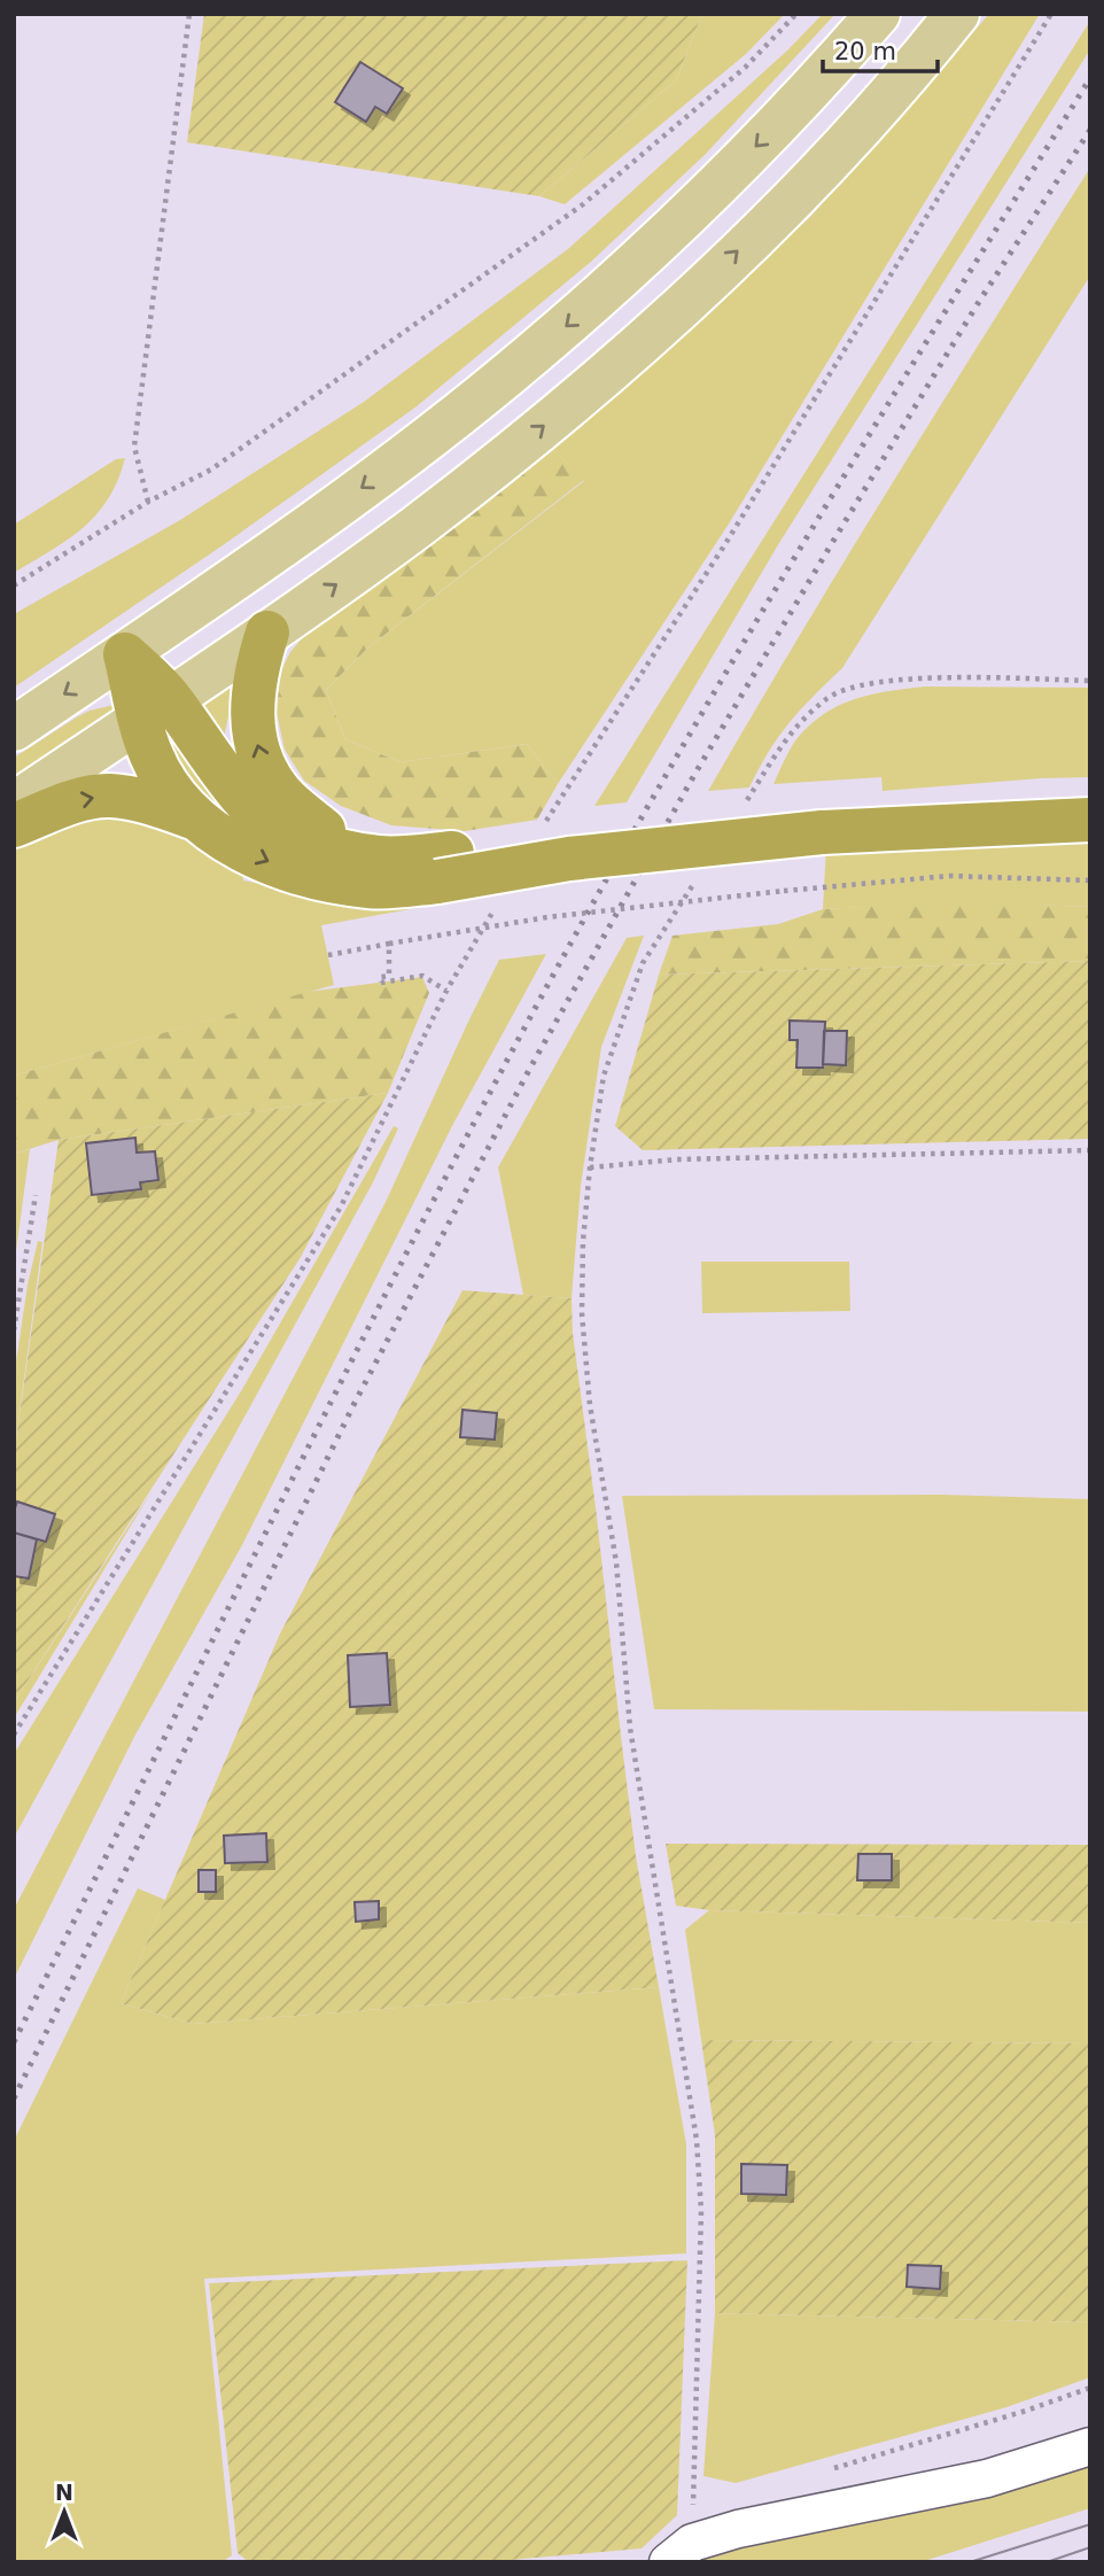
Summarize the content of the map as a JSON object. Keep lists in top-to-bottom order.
{
  "scale_bar": "20 m",
  "north": "top"
}
